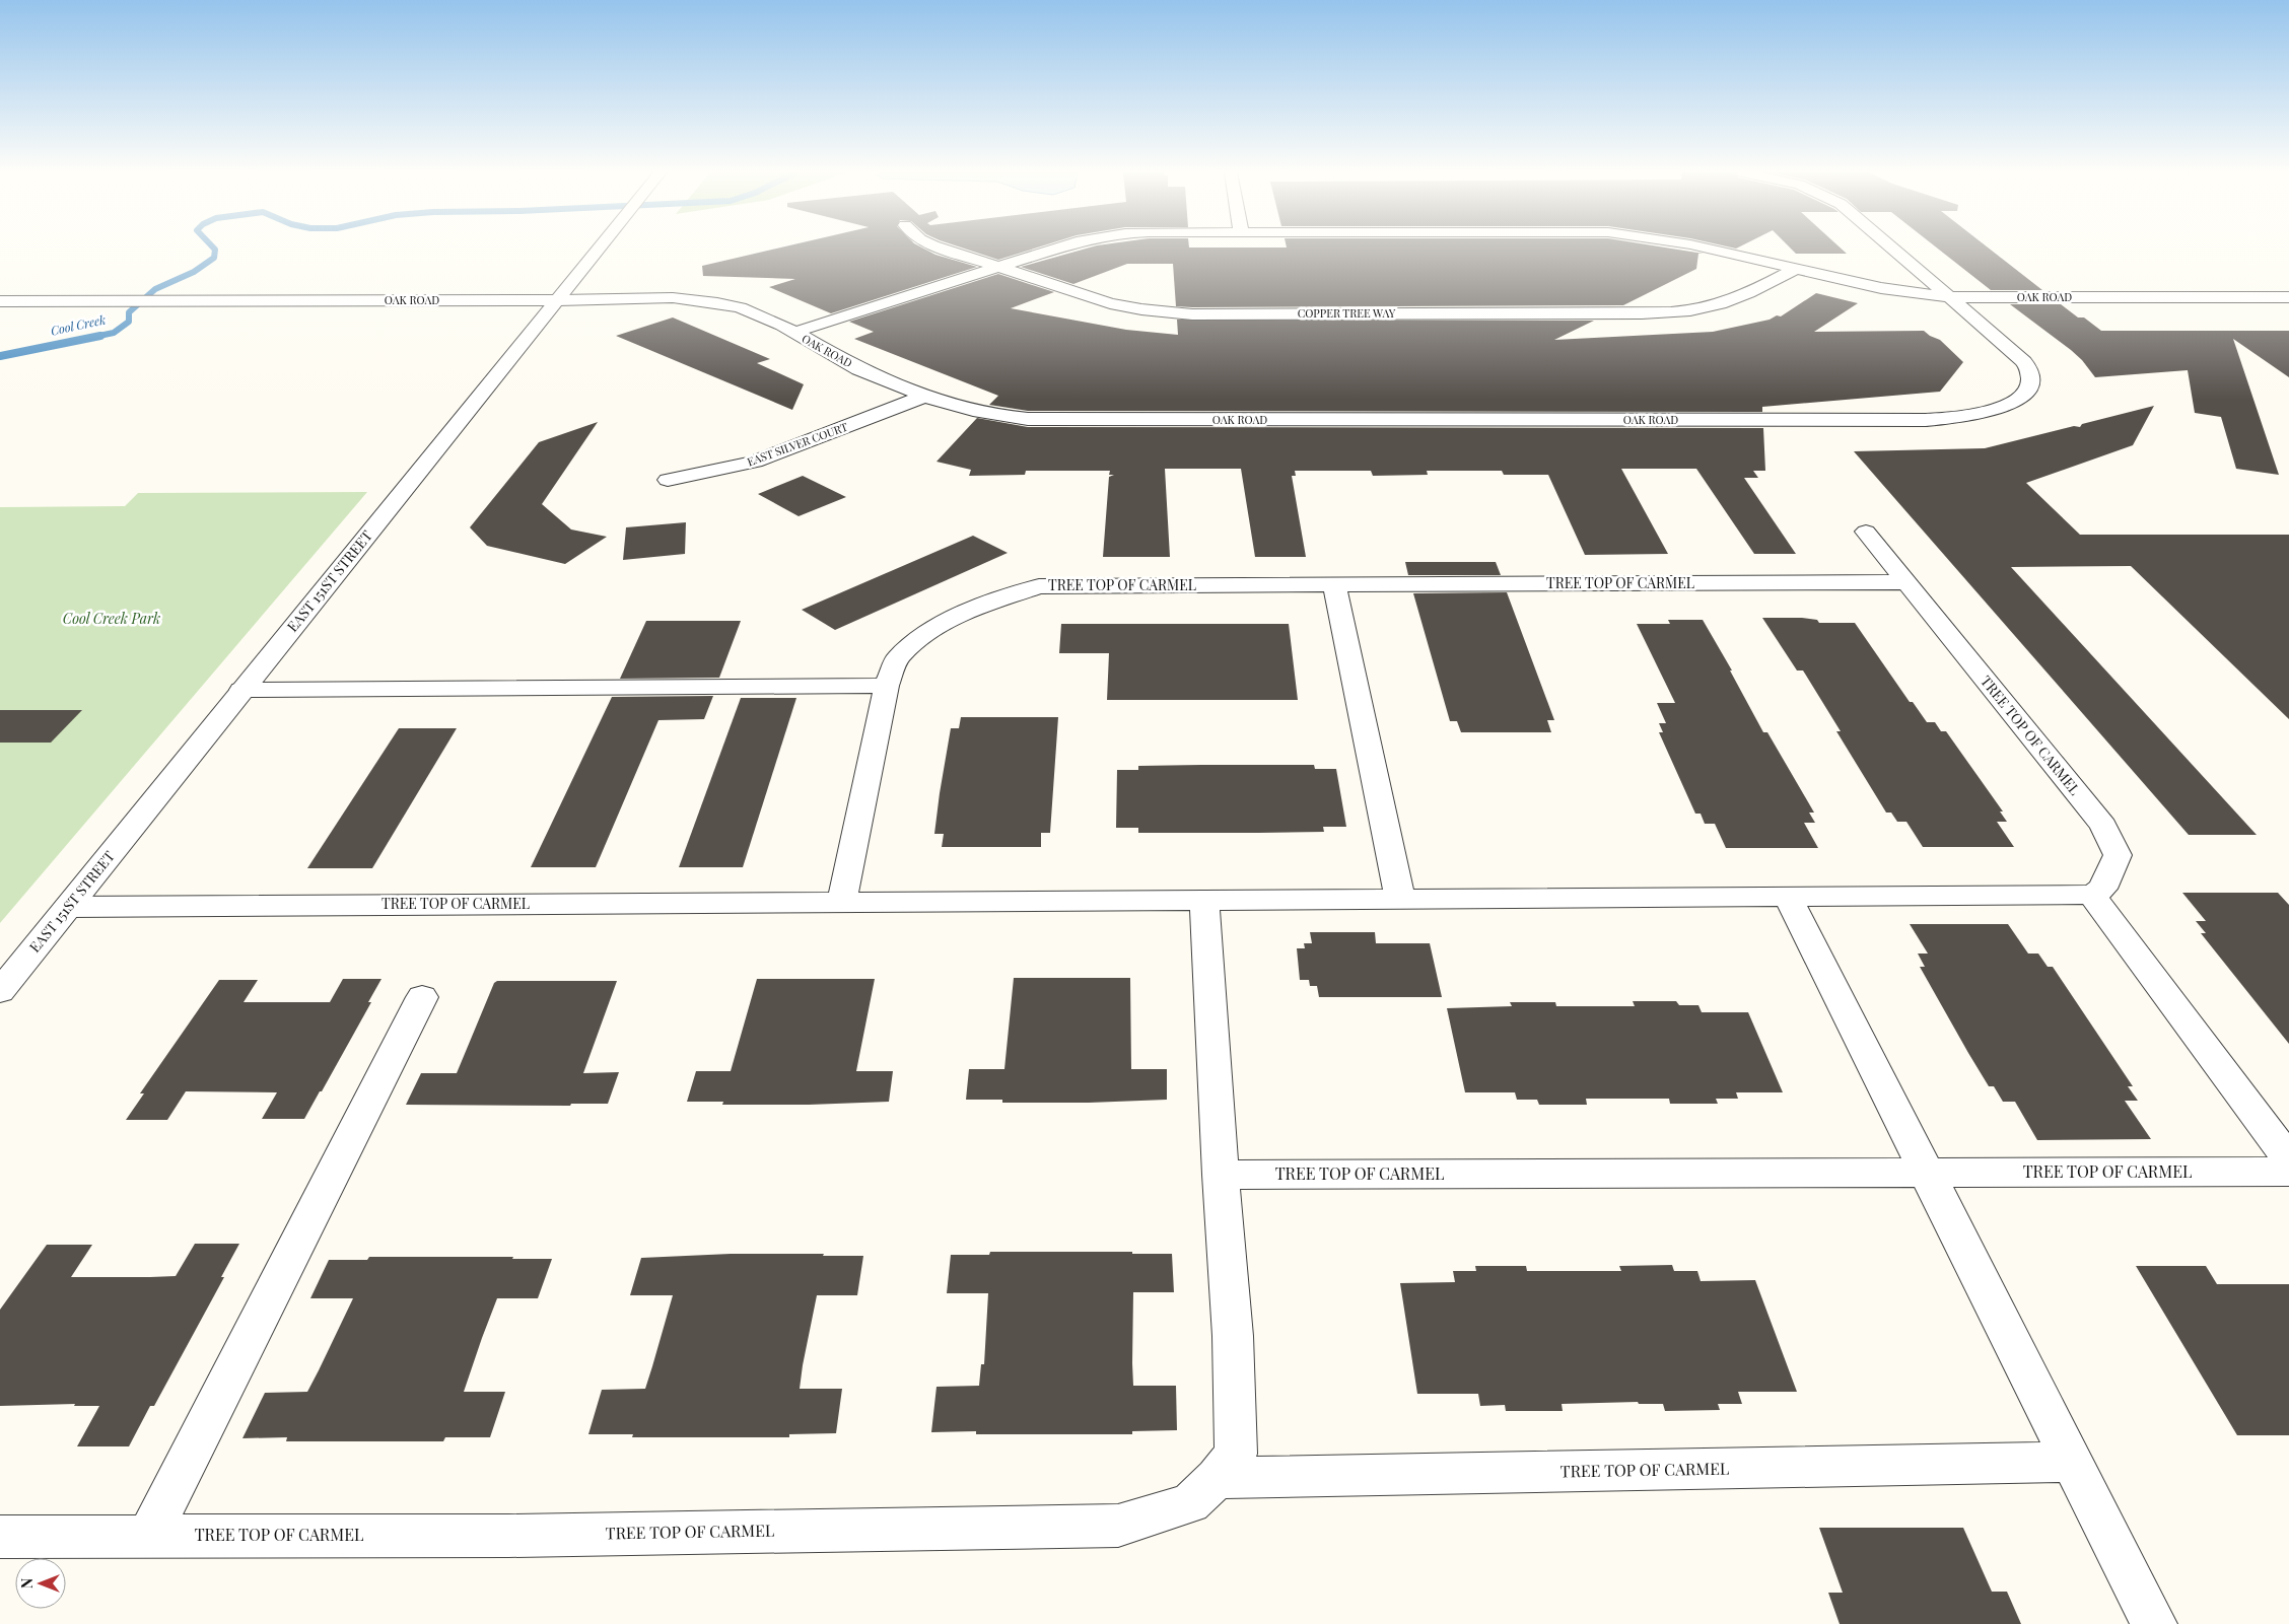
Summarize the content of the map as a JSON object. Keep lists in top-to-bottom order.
{
  "streets": {
    "street": [
      "OAK ROAD",
      "COPPER TREE WAY",
      "EAST SILVER COURT",
      "EAST 151ST STREET",
      "TREE TOP OF CARMEL"
    ]
  },
  "crossings": [
    ["OAK ROAD", "EAST SILVER COURT"],
    ["OAK ROAD", "EAST 151ST STREET"],
    ["EAST 151ST STREET", "TREE TOP OF CARMEL"]
  ],
  "water": ["Cool Creek"],
  "parks": ["Cool Creek Park"],
  "north": "left"
}
